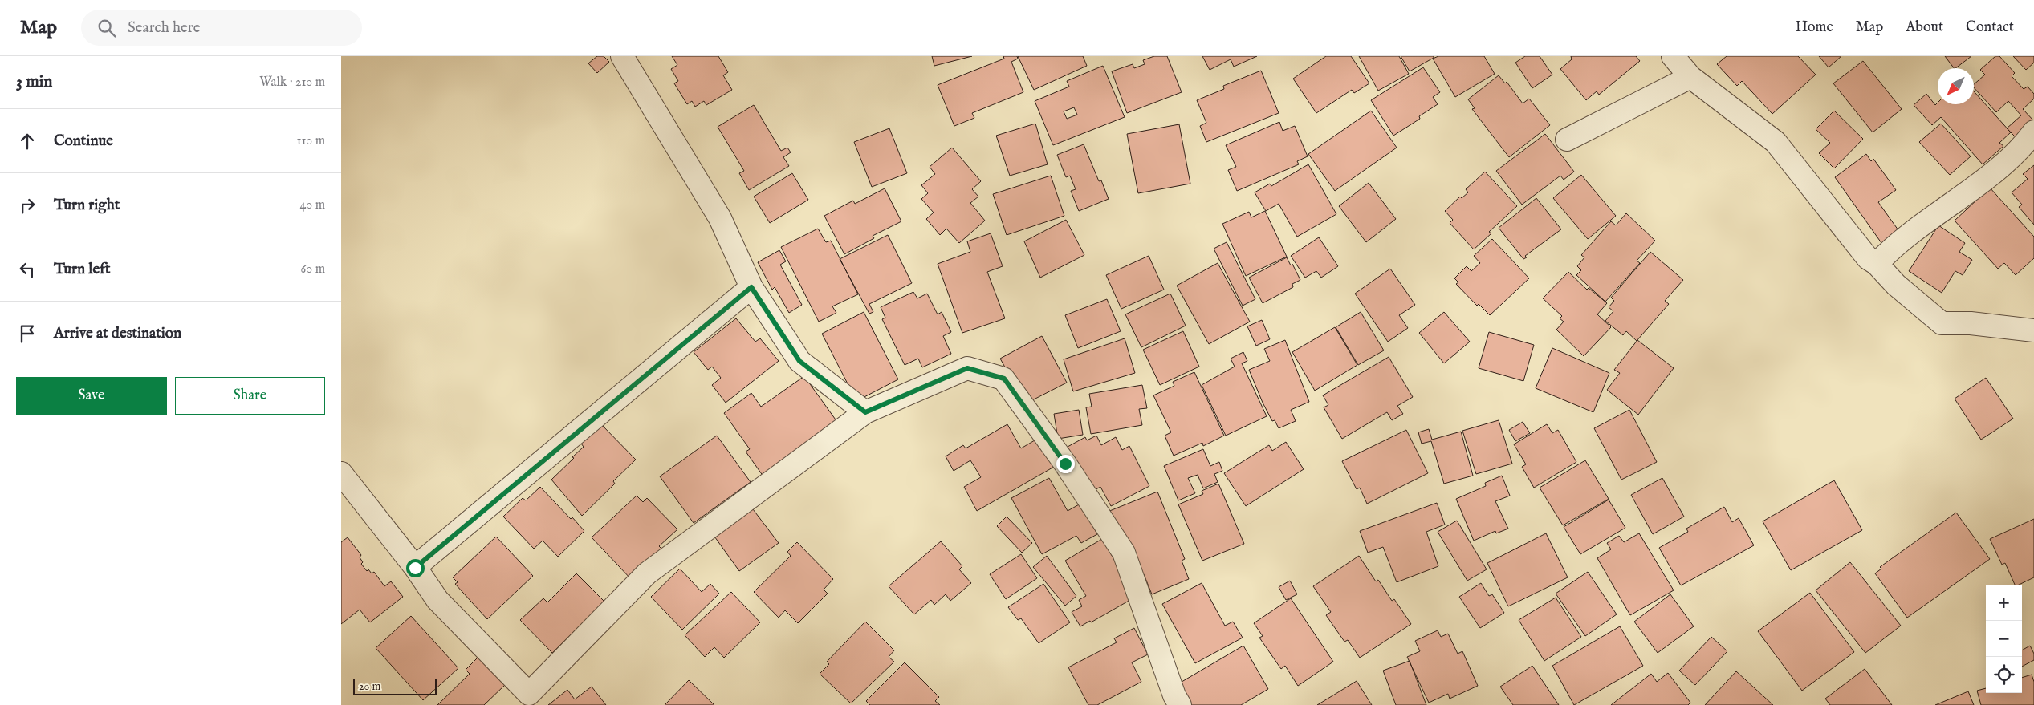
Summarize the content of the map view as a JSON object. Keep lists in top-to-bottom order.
{
  "scale_bar": "20 m",
  "north": "bottom left",
  "page": {
    "header": "Map",
    "search": "Search here",
    "nav": [
      "Home",
      "Map",
      "About",
      "Contact"
    ],
    "heading": ["3 min", "Walk · 210 m"],
    "list": [
      ["Continue", "110 m"],
      ["Turn right", "40 m"],
      ["Turn left", "60 m"],
      "Arrive at destination"
    ],
    "buttons": ["Save", "Share"],
    "map_buttons": ["+", "−"],
    "scale": "20 m"
  }
}
